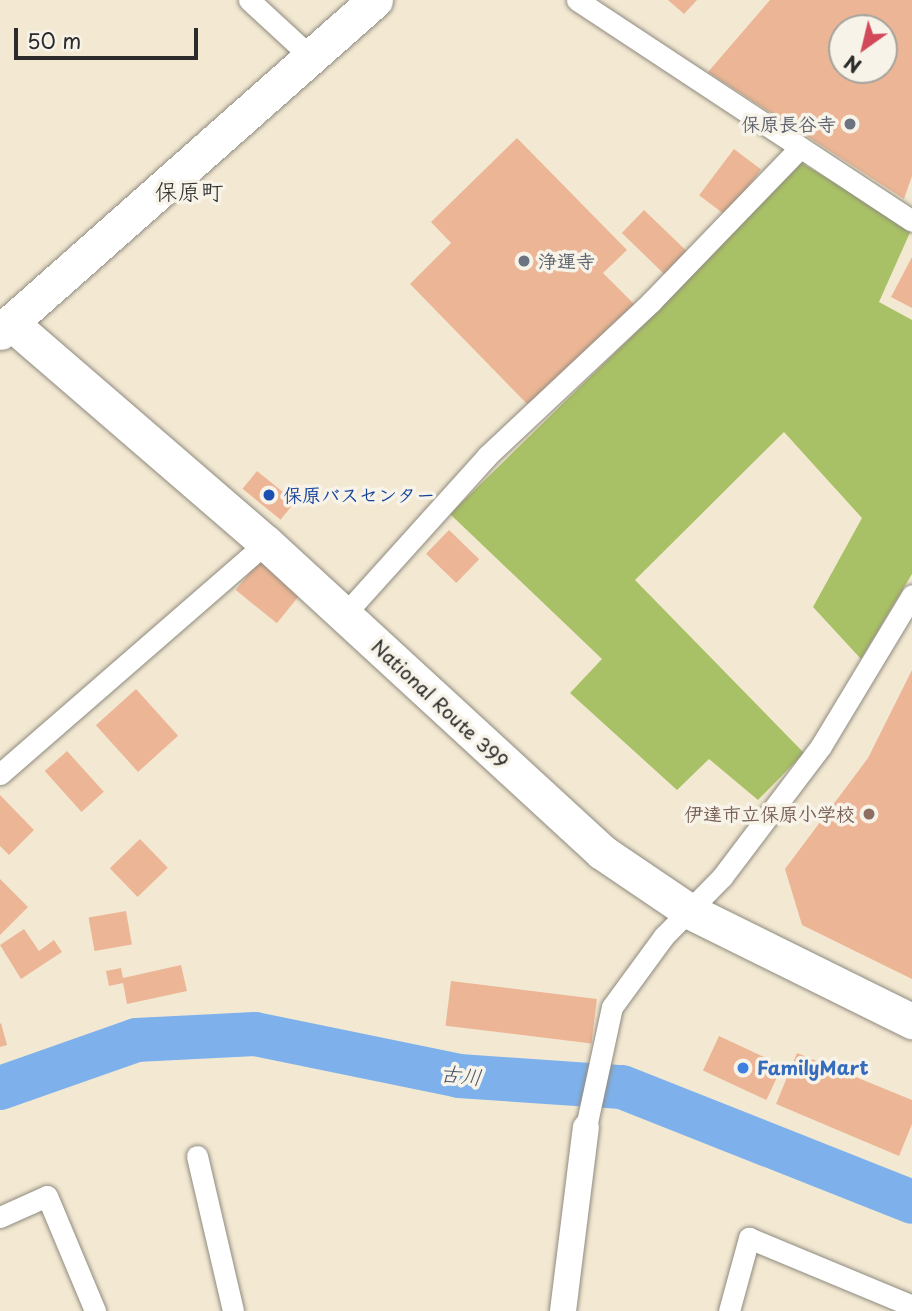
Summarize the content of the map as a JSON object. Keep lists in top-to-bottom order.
{
  "streets": {
    "highway": ["National Route 399"]
  },
  "districts": ["保原町"],
  "water": ["古川"],
  "places": [
    "保原長谷寺",
    "浄運寺",
    "保原バスセンター",
    "伊達市立保原小学校",
    "FamilyMart"
  ],
  "scale_bar": "50 m",
  "north": "bottom left"
}
